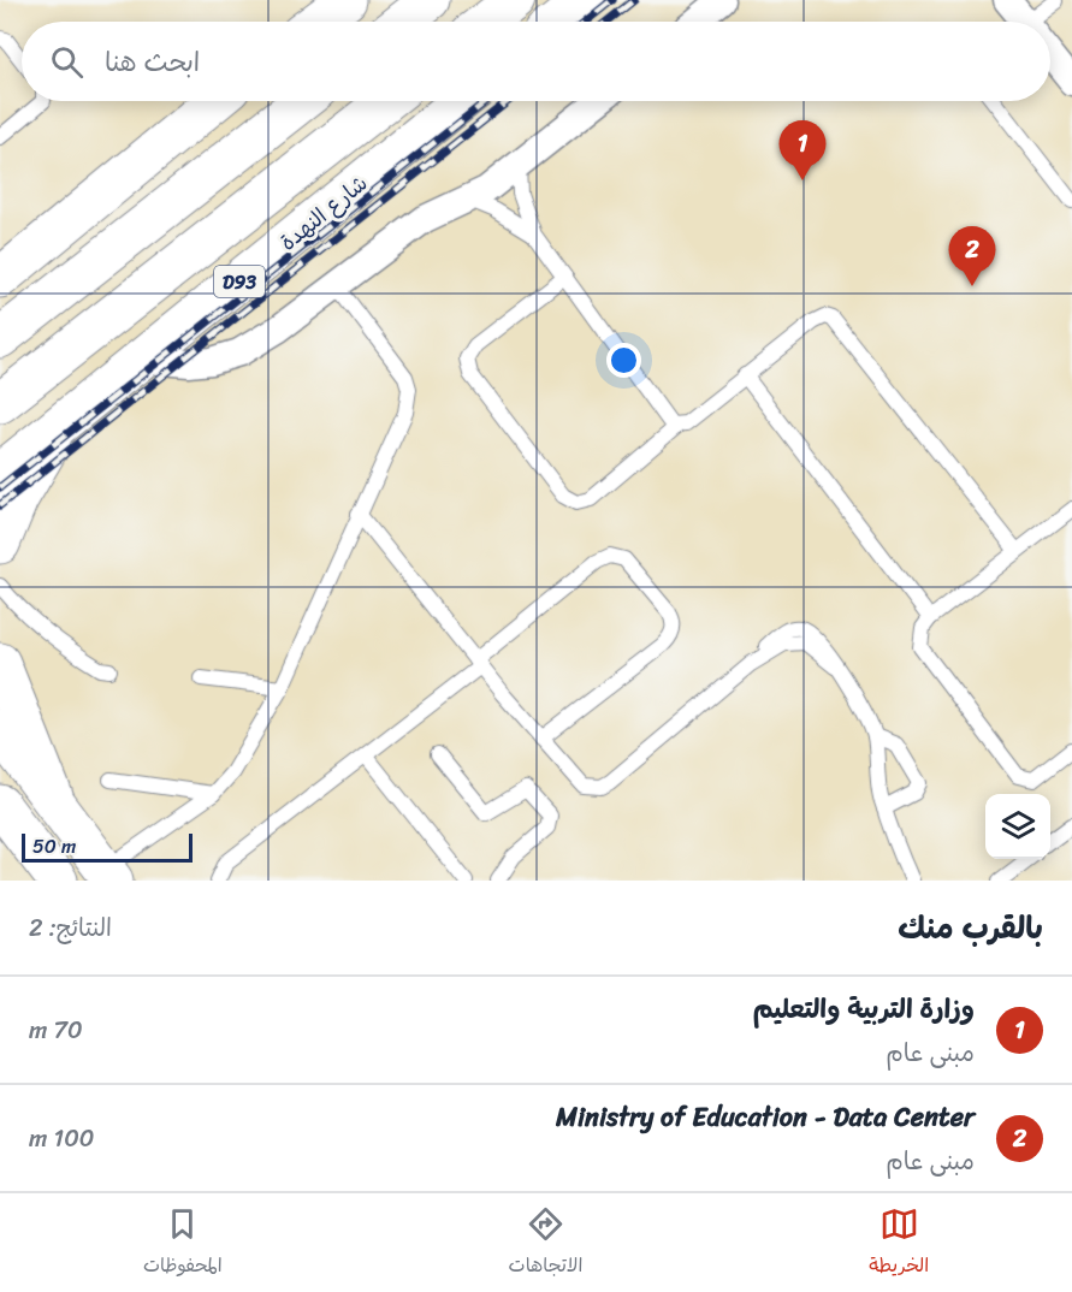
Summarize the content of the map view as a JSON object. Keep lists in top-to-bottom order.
{
  "streets": {
    "main road": ["شارع النهدة", "D93"]
  },
  "scale_bar": "50 m",
  "page": {
    "search": "ابحث هنا",
    "pins": ["1", "2"],
    "scale": "50 m",
    "heading": ["بالقرب منك", "النتائج: 2"],
    "list": [
      {
        "mark": "1",
        "name": "وزارة التربية والتعليم",
        "note": "مبنى عام",
        "value": "70 m"
      },
      {
        "mark": "2",
        "name": "Ministry of Education - Data Center",
        "note": "مبنى عام",
        "value": "100 m"
      }
    ],
    "nav": ["الخريطة", "الاتجاهات", "المحفوظات"]
  }
}
